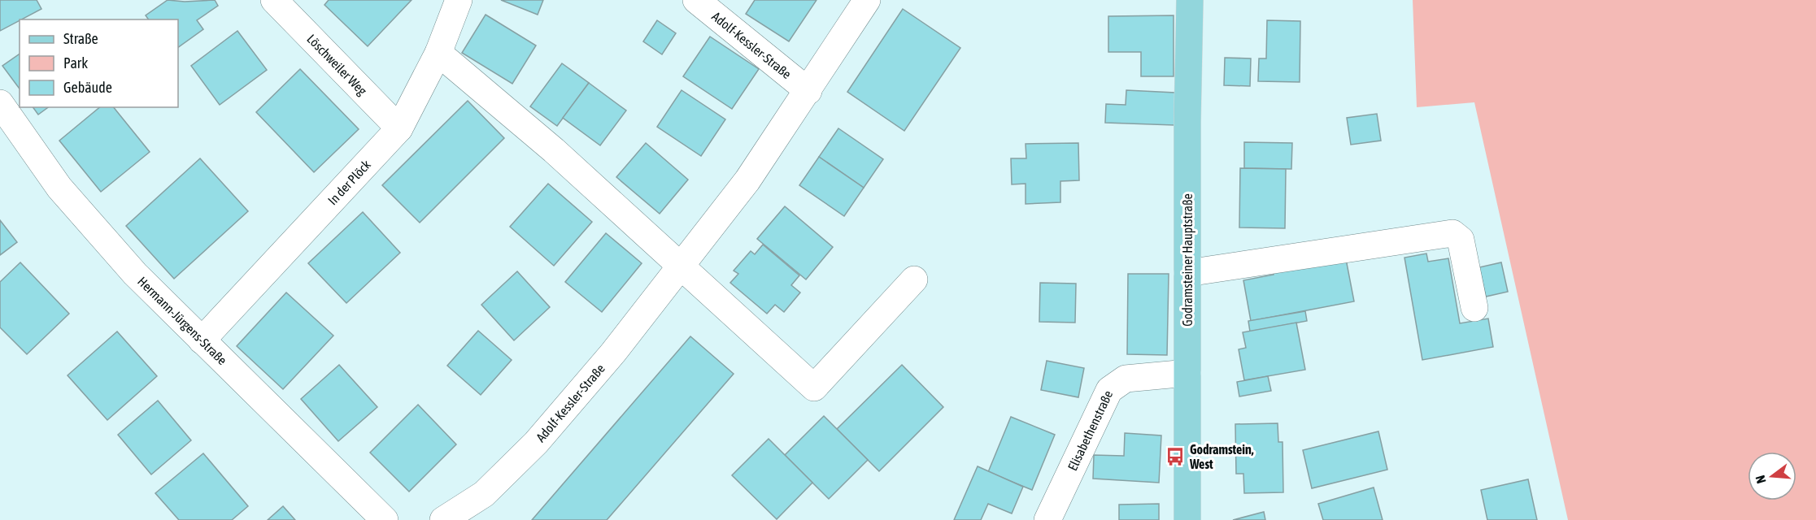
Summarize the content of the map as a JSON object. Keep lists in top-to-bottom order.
{
  "streets": {
    "main road": ["Godramsteiner Hauptstraße"],
    "street": [
      "Adolf-Kessler-Straße",
      "Löschweiler Weg",
      "In der Plöck",
      "Hermann-Jürgens-Straße",
      "Elisabethenstraße"
    ]
  },
  "crossings": [
    ["Löschweiler Weg", "In der Plöck"],
    ["In der Plöck", "Hermann-Jürgens-Straße"],
    ["Godramsteiner Hauptstraße", "Elisabethenstraße"]
  ],
  "places": {
    "bus stop": ["Godramstein, West"]
  },
  "legend": ["Straße", "Park", "Gebäude"],
  "north": "left"
}
